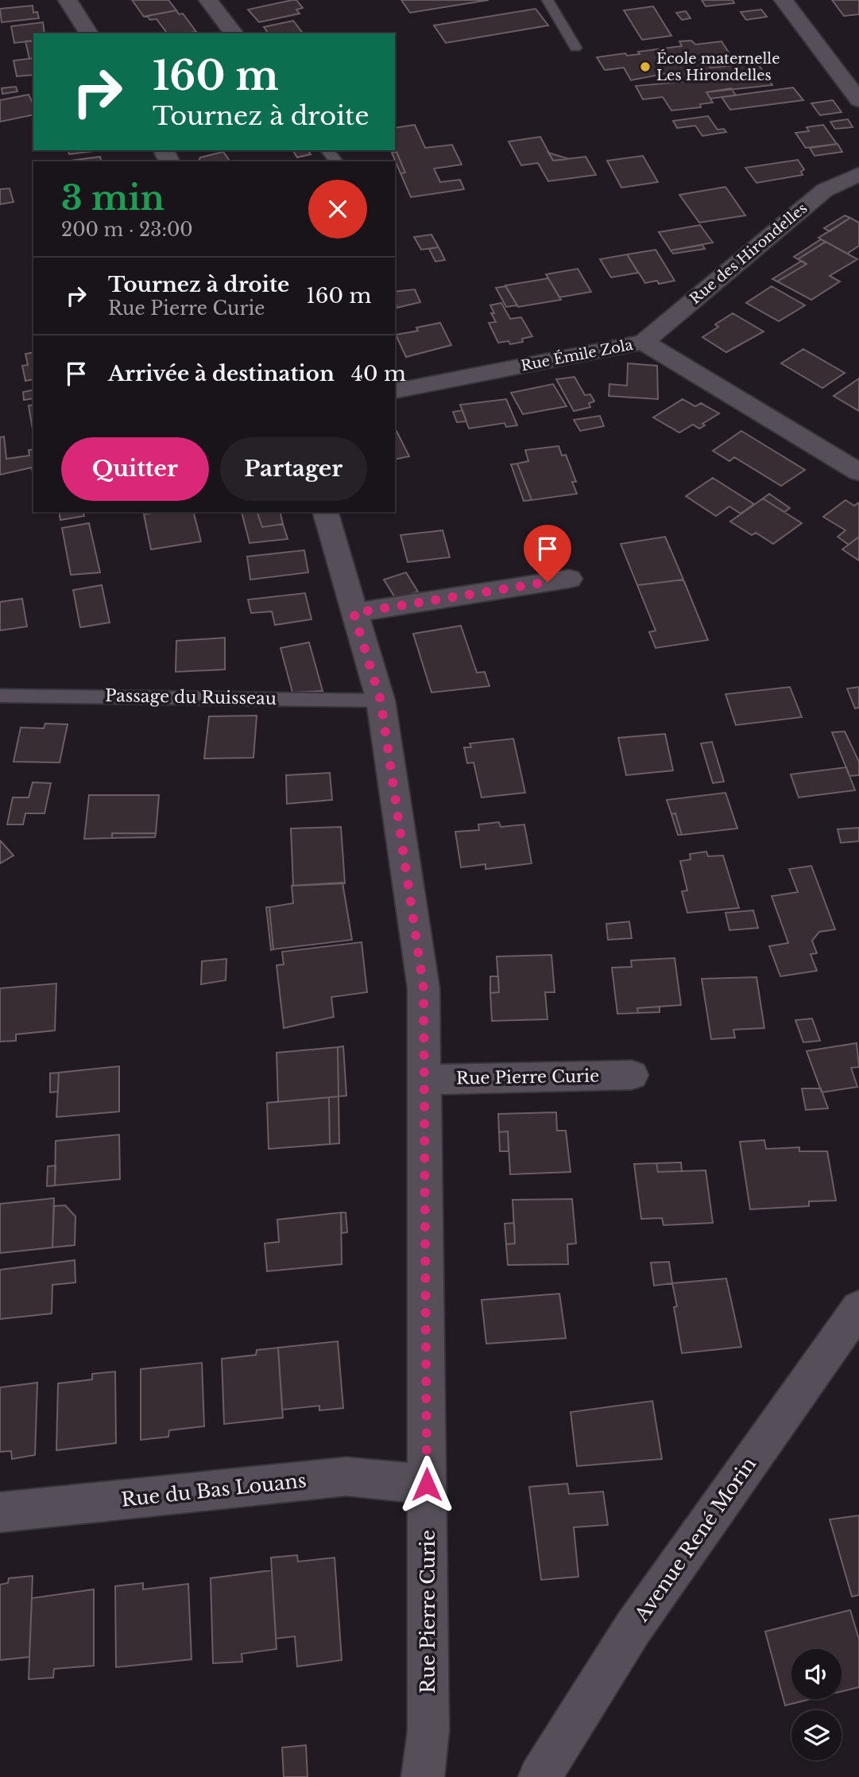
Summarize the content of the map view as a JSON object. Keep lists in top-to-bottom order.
{
  "streets": {
    "street": [
      "Rue des Hirondelles",
      "Rue Émile Zola",
      "Rue Pierre Curie",
      "Rue du Bas Louans",
      "Avenue René Morin"
    ],
    "lane": ["Passage du Ruisseau"]
  },
  "crossings": [
    ["Rue des Hirondelles", "Rue Émile Zola"],
    ["Passage du Ruisseau", "Rue Pierre Curie"],
    ["Rue Pierre Curie", "Rue du Bas Louans"]
  ],
  "places": ["École maternelle Les Hirondelles"],
  "page": {
    "turn": ["160 m", "Tournez à droite"],
    "heading": ["3 min", "200 m · 23:00"],
    "list": [
      {
        "name": "Tournez à droite",
        "note": "Rue Pierre Curie",
        "value": "160 m"
      },
      {
        "name": "Arrivée à destination",
        "value": "40 m"
      }
    ],
    "buttons": ["Quitter", "Partager"]
  }
}
